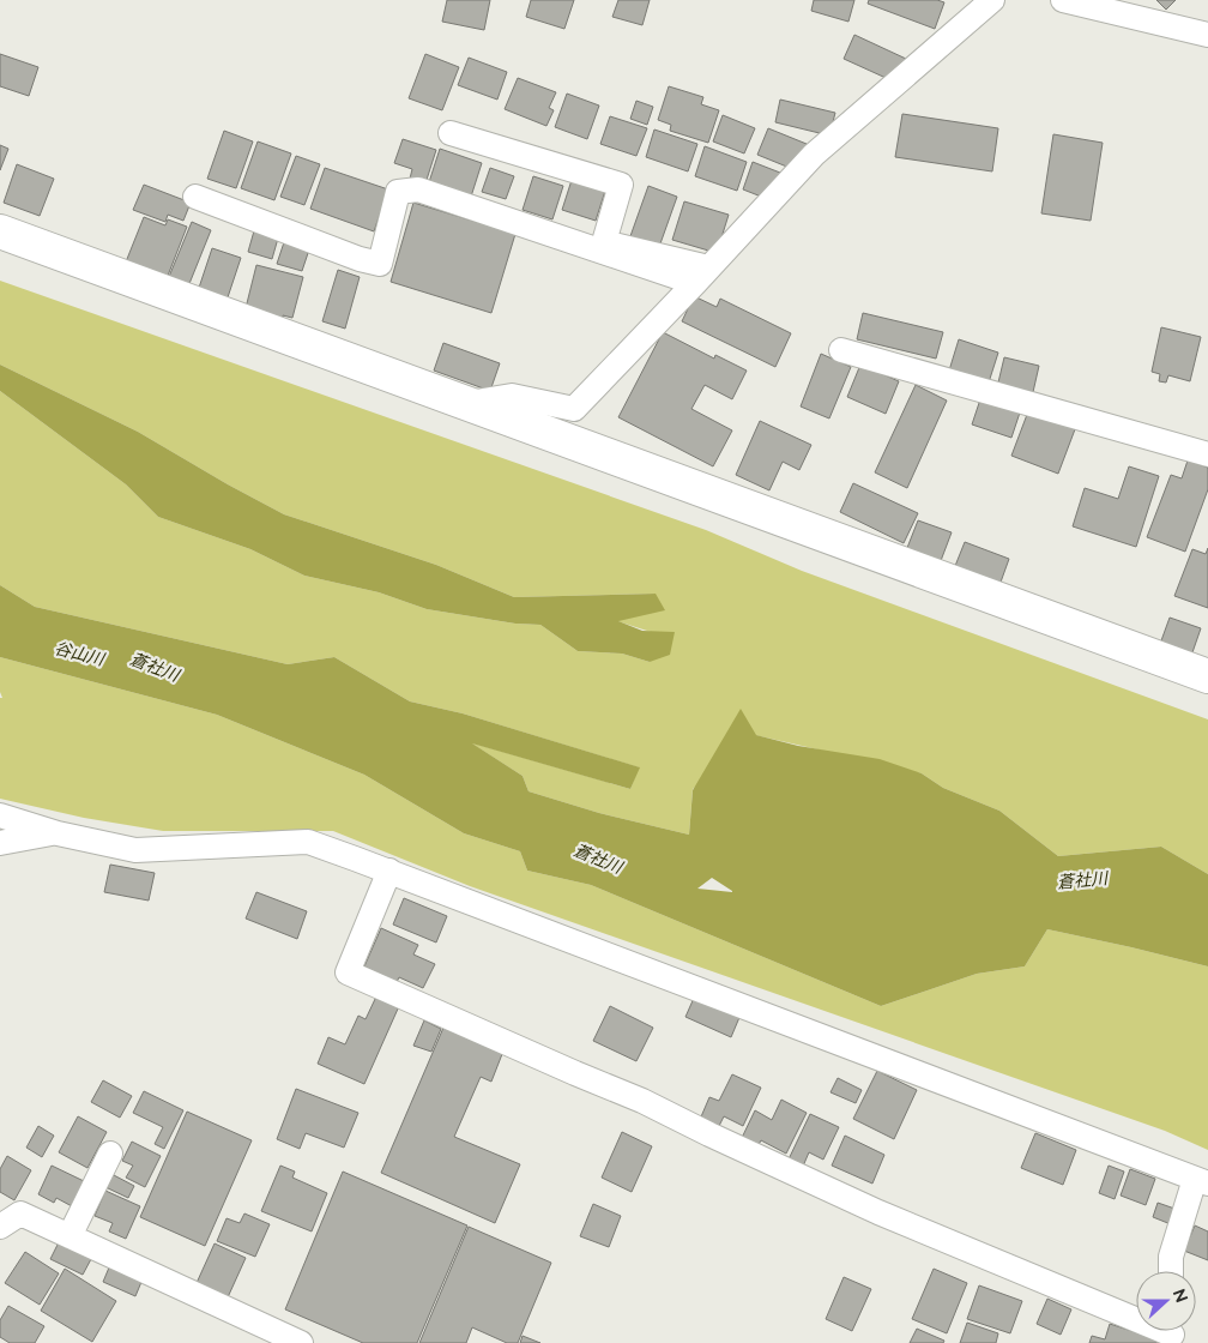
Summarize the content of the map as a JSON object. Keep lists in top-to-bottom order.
{
  "water": ["谷山川", "蒼社川"],
  "north": "right"
}
